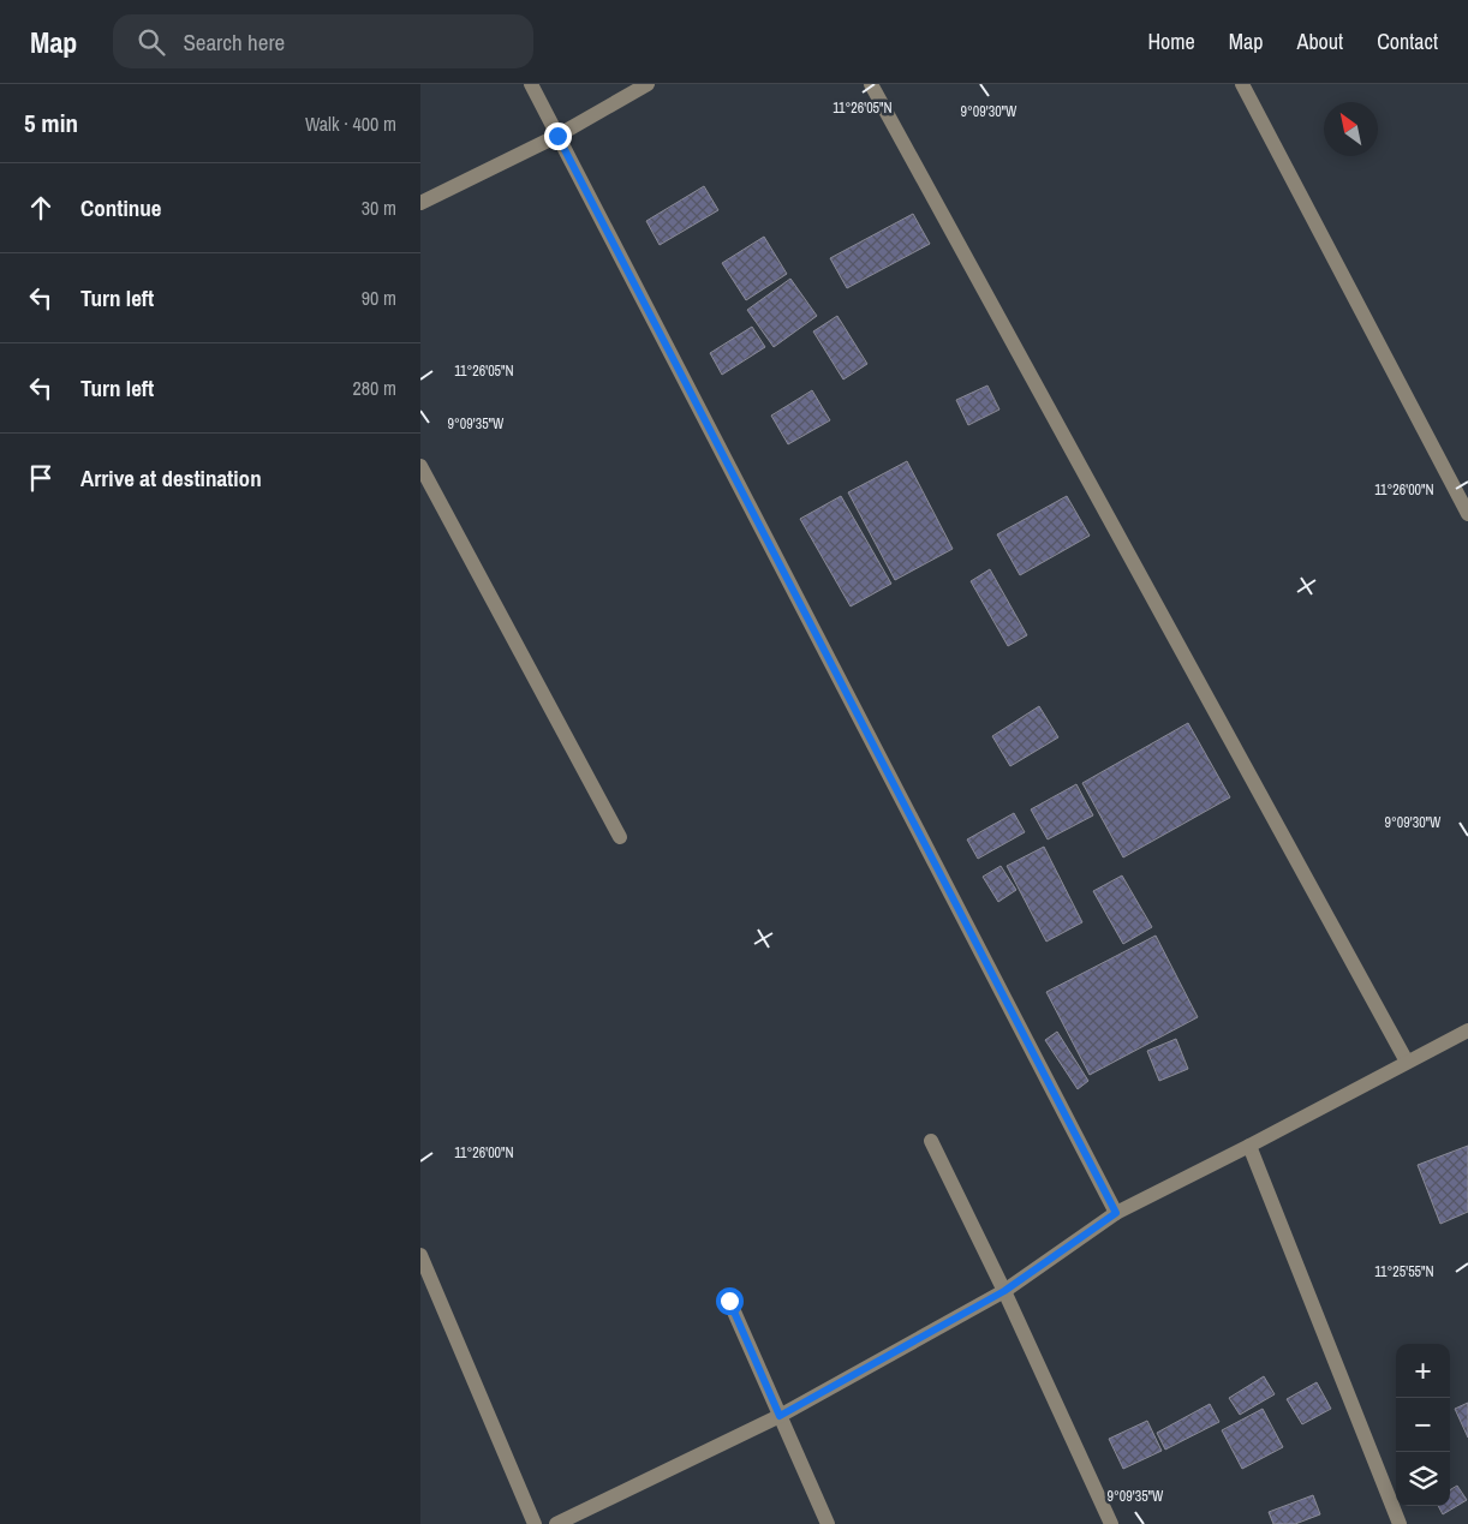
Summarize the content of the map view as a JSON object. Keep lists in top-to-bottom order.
{
  "north": "top left",
  "page": {
    "header": "Map",
    "search": "Search here",
    "nav": [
      "Home",
      "Map",
      "About",
      "Contact"
    ],
    "heading": ["5 min", "Walk · 400 m"],
    "list": [
      ["Continue", "30 m"],
      ["Turn left", "90 m"],
      ["Turn left", "280 m"],
      "Arrive at destination"
    ],
    "map_buttons": ["+", "−"]
  },
  "coordinates": [
    "11°26'05\"N",
    "9°09'30\"W",
    "9°09'35\"W",
    "11°26'00\"N",
    "11°25'55\"N"
  ]
}
